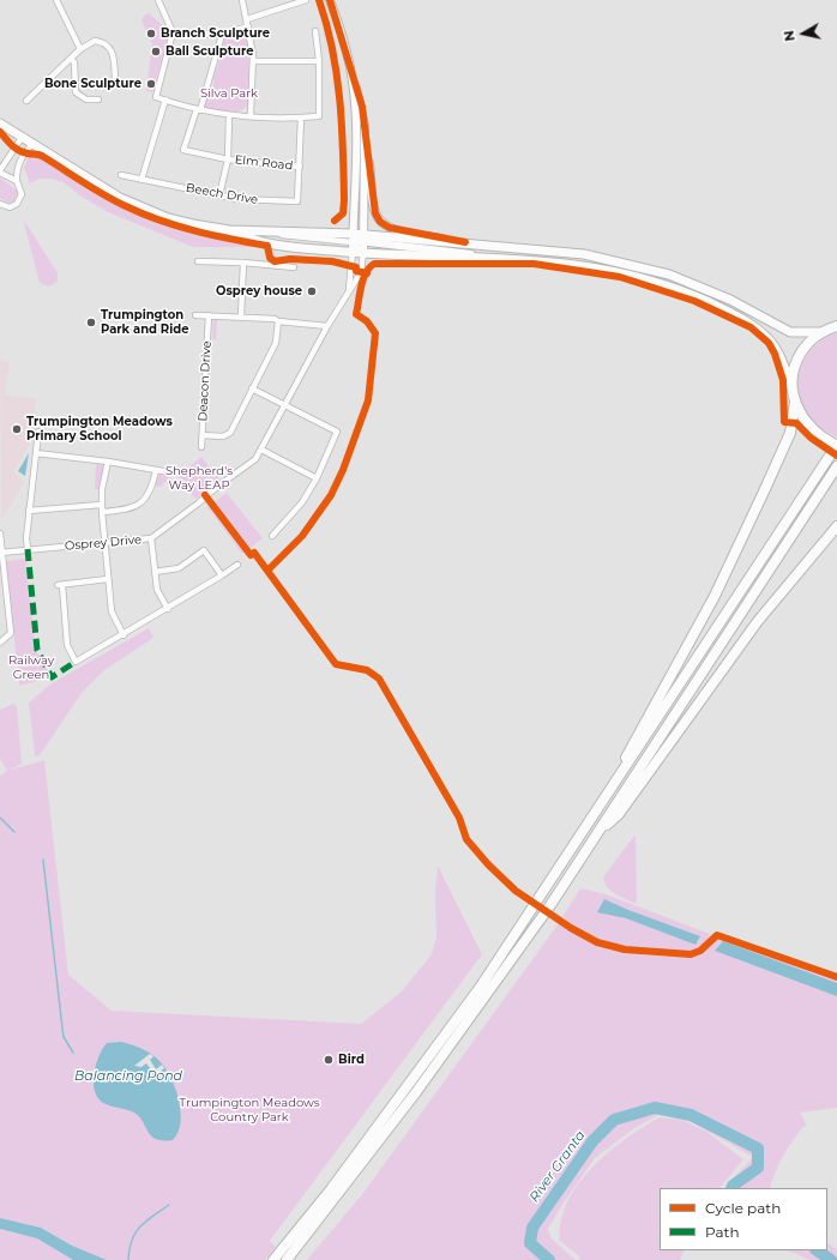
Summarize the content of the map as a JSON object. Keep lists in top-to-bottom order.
{
  "streets": {
    "street": [
      "Elm Road",
      "Beech Drive",
      "Deacon Drive",
      "Osprey Drive"
    ]
  },
  "crossings": [
    ["Elm Road", "Beech Drive"]
  ],
  "water": ["Balancing Pond", "River Granta"],
  "parks": [
    "Silva Park",
    "Shepherd's Way LEAP",
    "Railway Green",
    "Trumpington Meadows Country Park"
  ],
  "places": [
    "Branch Sculpture",
    "Ball Sculpture",
    "Bone Sculpture",
    "Osprey house",
    "Trumpington Park and Ride",
    "Trumpington Meadows Primary School",
    "Bird"
  ],
  "legend": ["Cycle path", "Path"],
  "north": "left"
}
